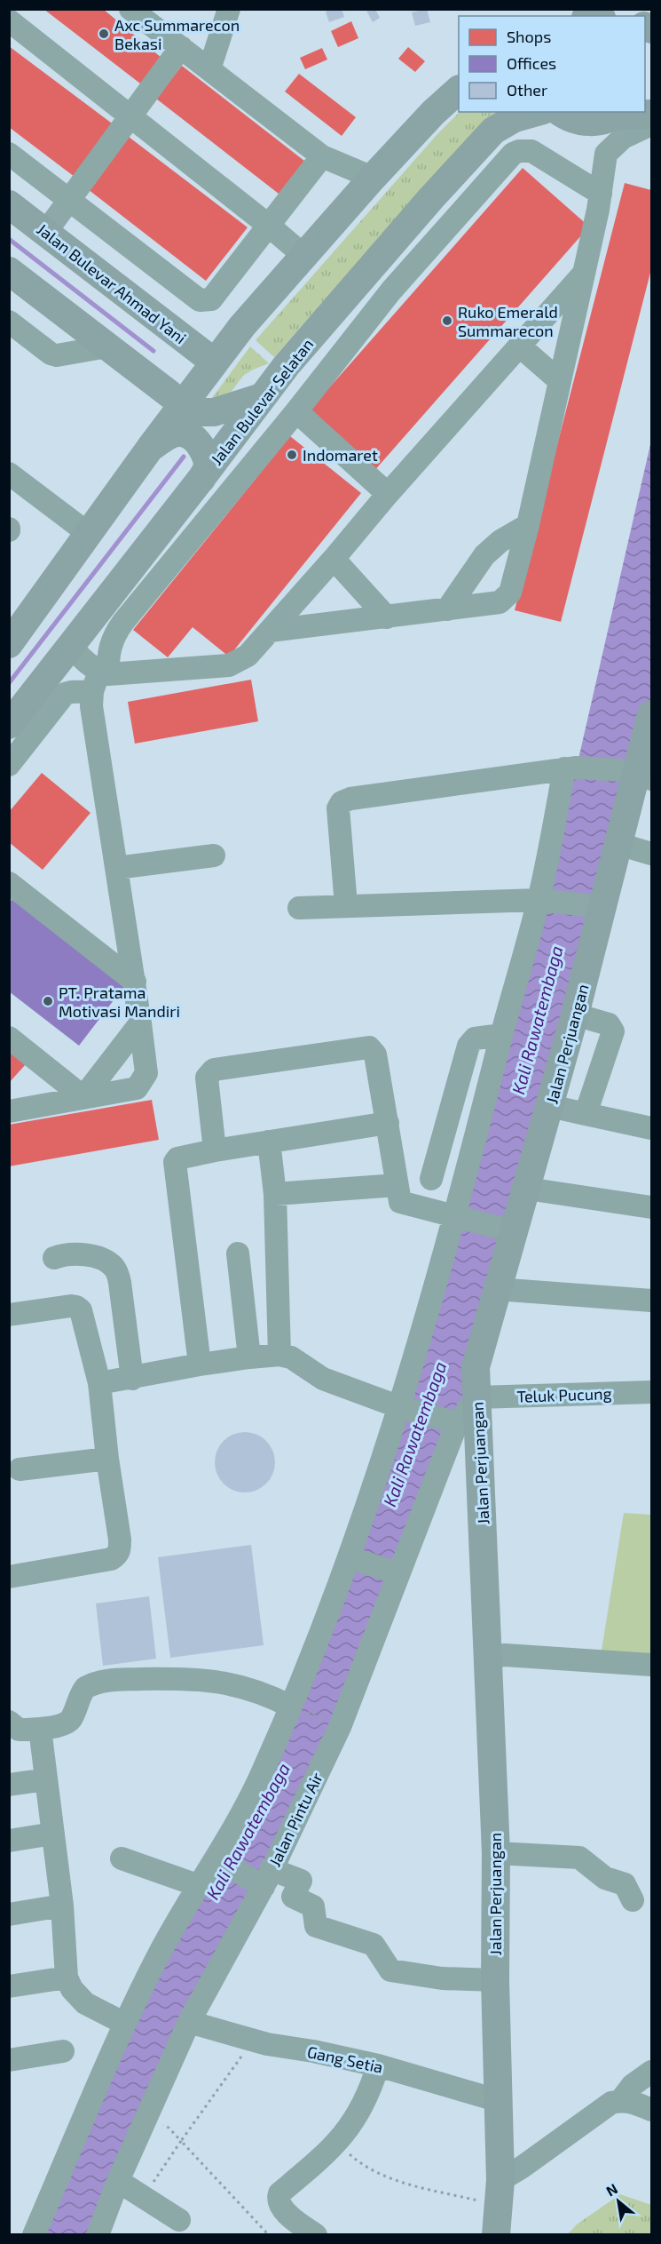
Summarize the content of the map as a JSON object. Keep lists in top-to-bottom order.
{
  "streets": {
    "main road": ["Jalan Bulevar Ahmad Yani", "Jalan Bulevar Selatan", "Jalan Perjuangan"],
    "street": ["Teluk Pucung", "Jalan Pintu Air", "Gang Setia"]
  },
  "crossings": [
    ["Jalan Perjuangan", "Teluk Pucung"],
    ["Jalan Perjuangan", "Jalan Pintu Air"],
    ["Jalan Perjuangan", "Gang Setia"],
    ["Teluk Pucung", "Jalan Pintu Air"],
    ["Jalan Pintu Air", "Gang Setia"]
  ],
  "water": ["Kali Rawatembaga"],
  "places": [
    "Axc Summarecon Bekasi",
    "Ruko Emerald Summarecon",
    "Indomaret",
    "PT. Pratama Motivasi Mandiri"
  ],
  "legend": ["Shops", "Offices", "Other"],
  "north": "top left"
}
